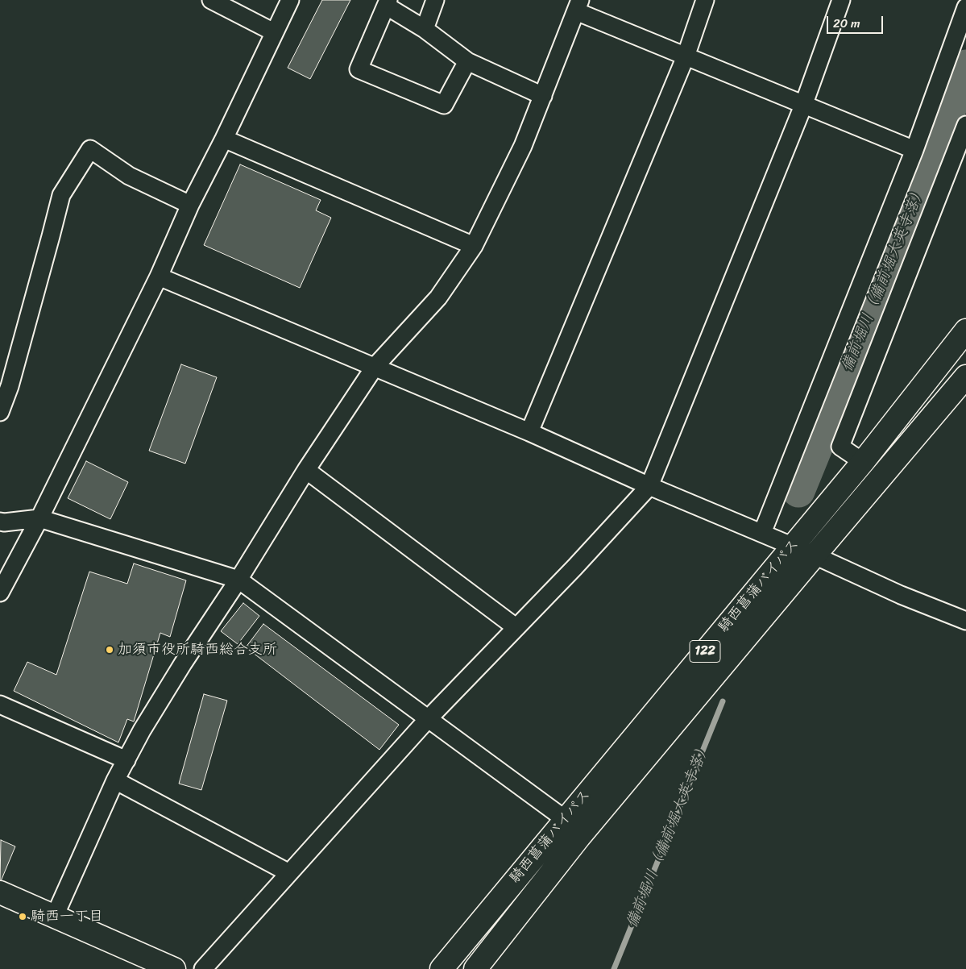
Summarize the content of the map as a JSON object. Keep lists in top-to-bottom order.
{
  "streets": {
    "main road": ["騎西菖蒲バイパス", "122"]
  },
  "water": ["備前堀川（備前堀大英寺落）"],
  "places": ["加須市役所騎西総合支所", "騎西一丁目"],
  "scale_bar": "20 m"
}
